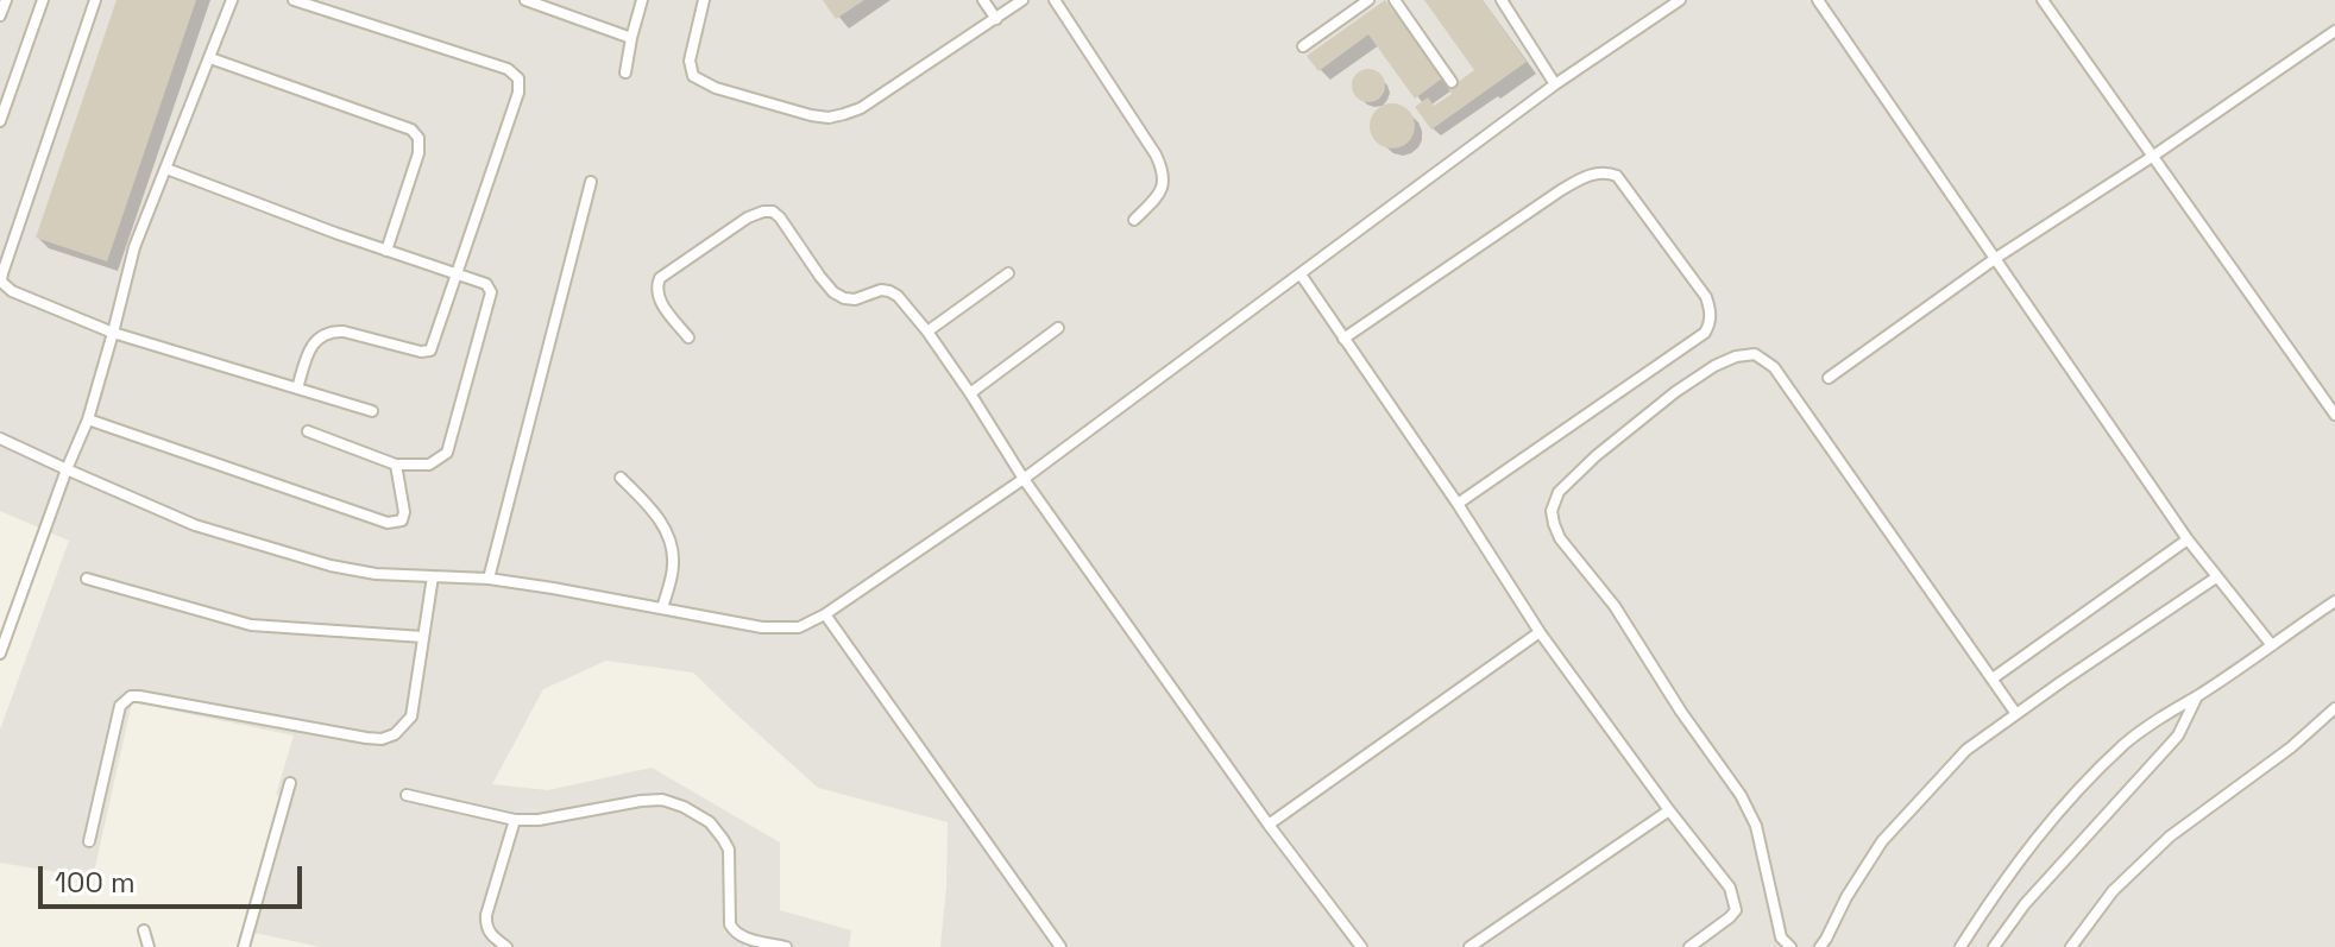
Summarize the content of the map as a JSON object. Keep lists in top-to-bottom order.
{
  "scale_bar": "100 m"
}
